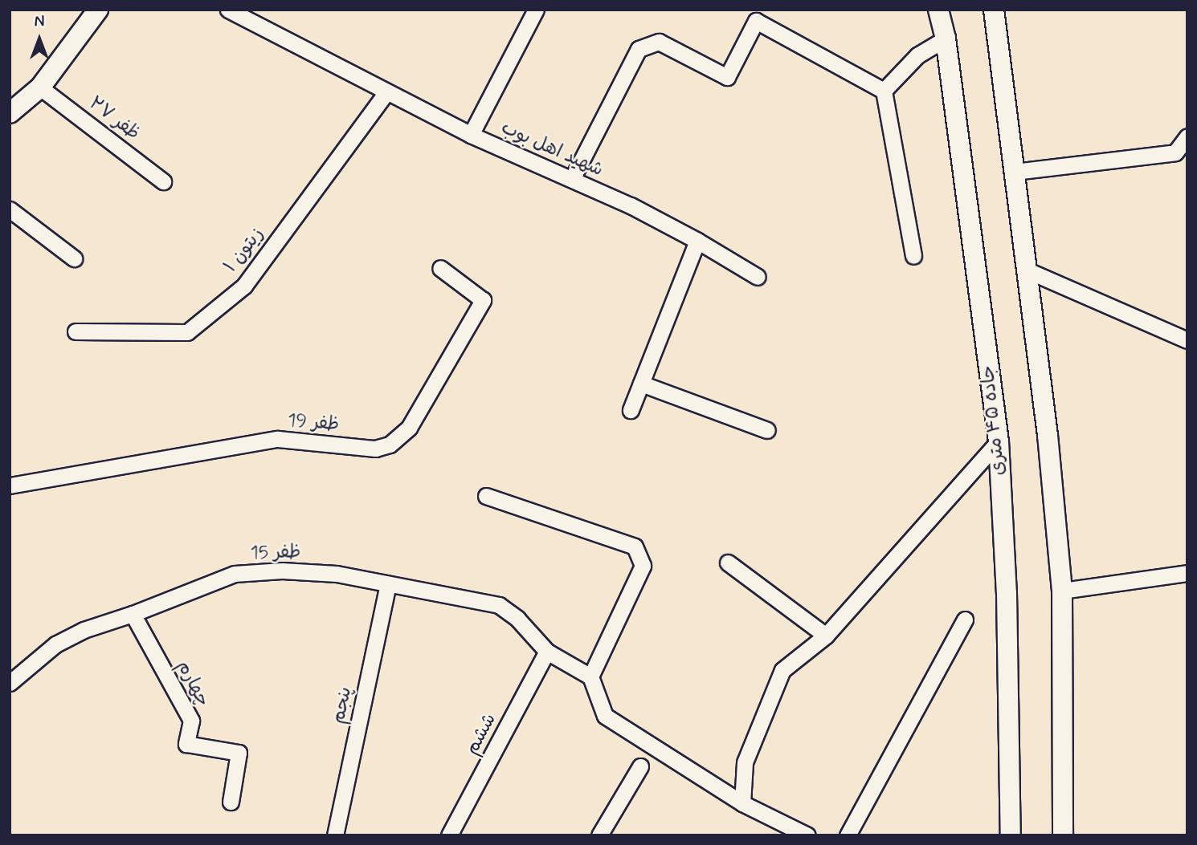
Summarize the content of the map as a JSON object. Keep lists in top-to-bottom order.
{
  "streets": {
    "street": [
      "ظفر ۲۷",
      "شهید اهل بوب",
      "زیتون ۱",
      "جاده ۴۵ متری",
      "ظفر 19",
      "ظفر 15",
      "چهارم",
      "پنجم",
      "ششم"
    ]
  },
  "crossings": [
    ["شهید اهل بوب", "زیتون ۱"],
    ["ظفر 15", "چهارم"],
    ["ظفر 15", "پنجم"],
    ["ظفر 15", "ششم"]
  ],
  "north": "top"
}
